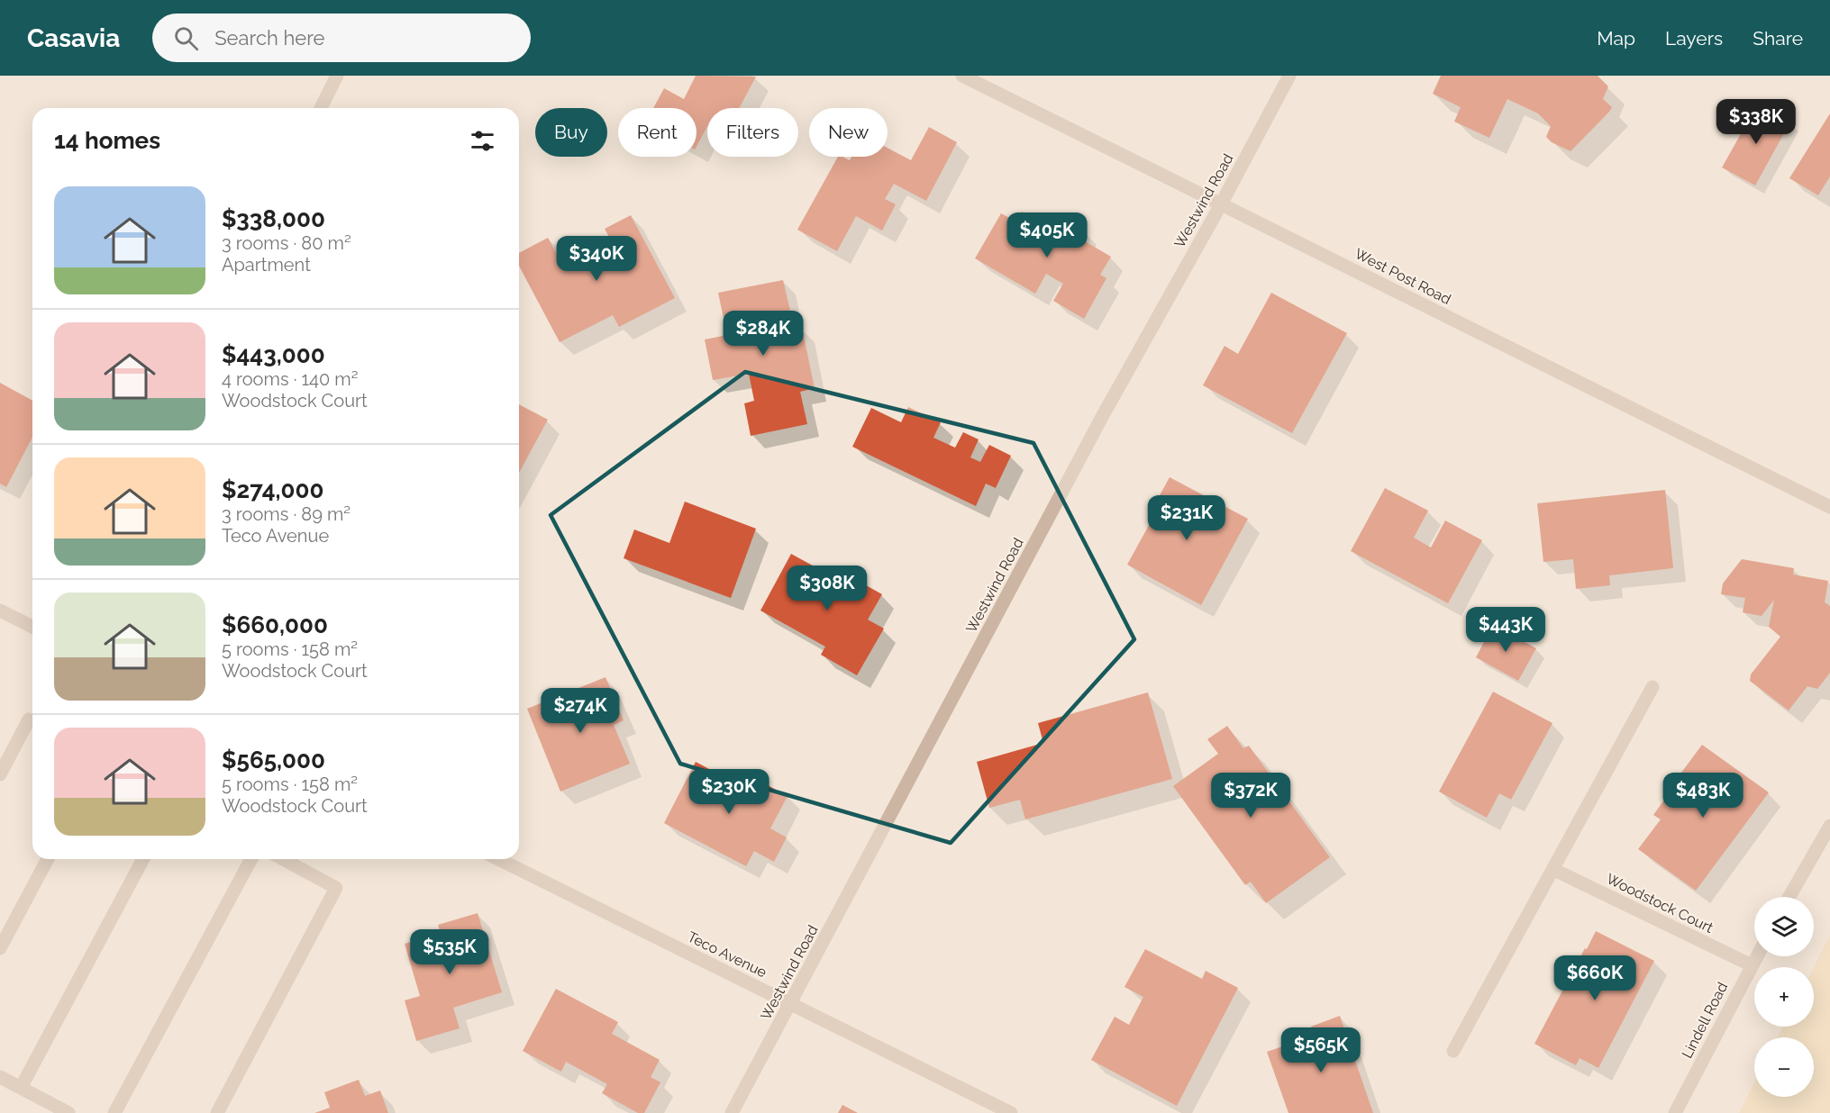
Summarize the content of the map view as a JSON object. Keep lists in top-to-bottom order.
{
  "streets": {
    "street": [
      "Westwind Road",
      "West Post Road",
      "Woodstock Court",
      "Teco Avenue",
      "Lindell Road"
    ]
  },
  "crossings": [
    ["Westwind Road", "West Post Road"],
    ["Westwind Road", "Teco Avenue"],
    ["Woodstock Court", "Lindell Road"]
  ],
  "page": {
    "header": "Casavia",
    "search": "Search here",
    "nav": ["Map", "Layers", "Share"],
    "price": [
      "$338K",
      "$405K",
      "$340K",
      "$284K",
      "$231K",
      "$308K",
      "$443K",
      "$274K",
      "$230K",
      "$372K",
      "$483K",
      "$535K",
      "$660K",
      "$565K"
    ],
    "chip": [
      "Buy",
      "Rent",
      "Filters",
      "New"
    ],
    "heading": "14 homes",
    "list": [
      {
        "name": "$338,000",
        "note": "3 rooms · 80 m² · Apartment"
      },
      {
        "name": "$443,000",
        "note": "4 rooms · 140 m² · Woodstock Court"
      },
      {
        "name": "$274,000",
        "note": "3 rooms · 89 m² · Teco Avenue"
      },
      {
        "name": "$660,000",
        "note": "5 rooms · 158 m² · Woodstock Court"
      },
      {
        "name": "$565,000",
        "note": "5 rooms · 158 m² · Woodstock Court"
      }
    ],
    "map_buttons": ["+", "−"]
  }
}
